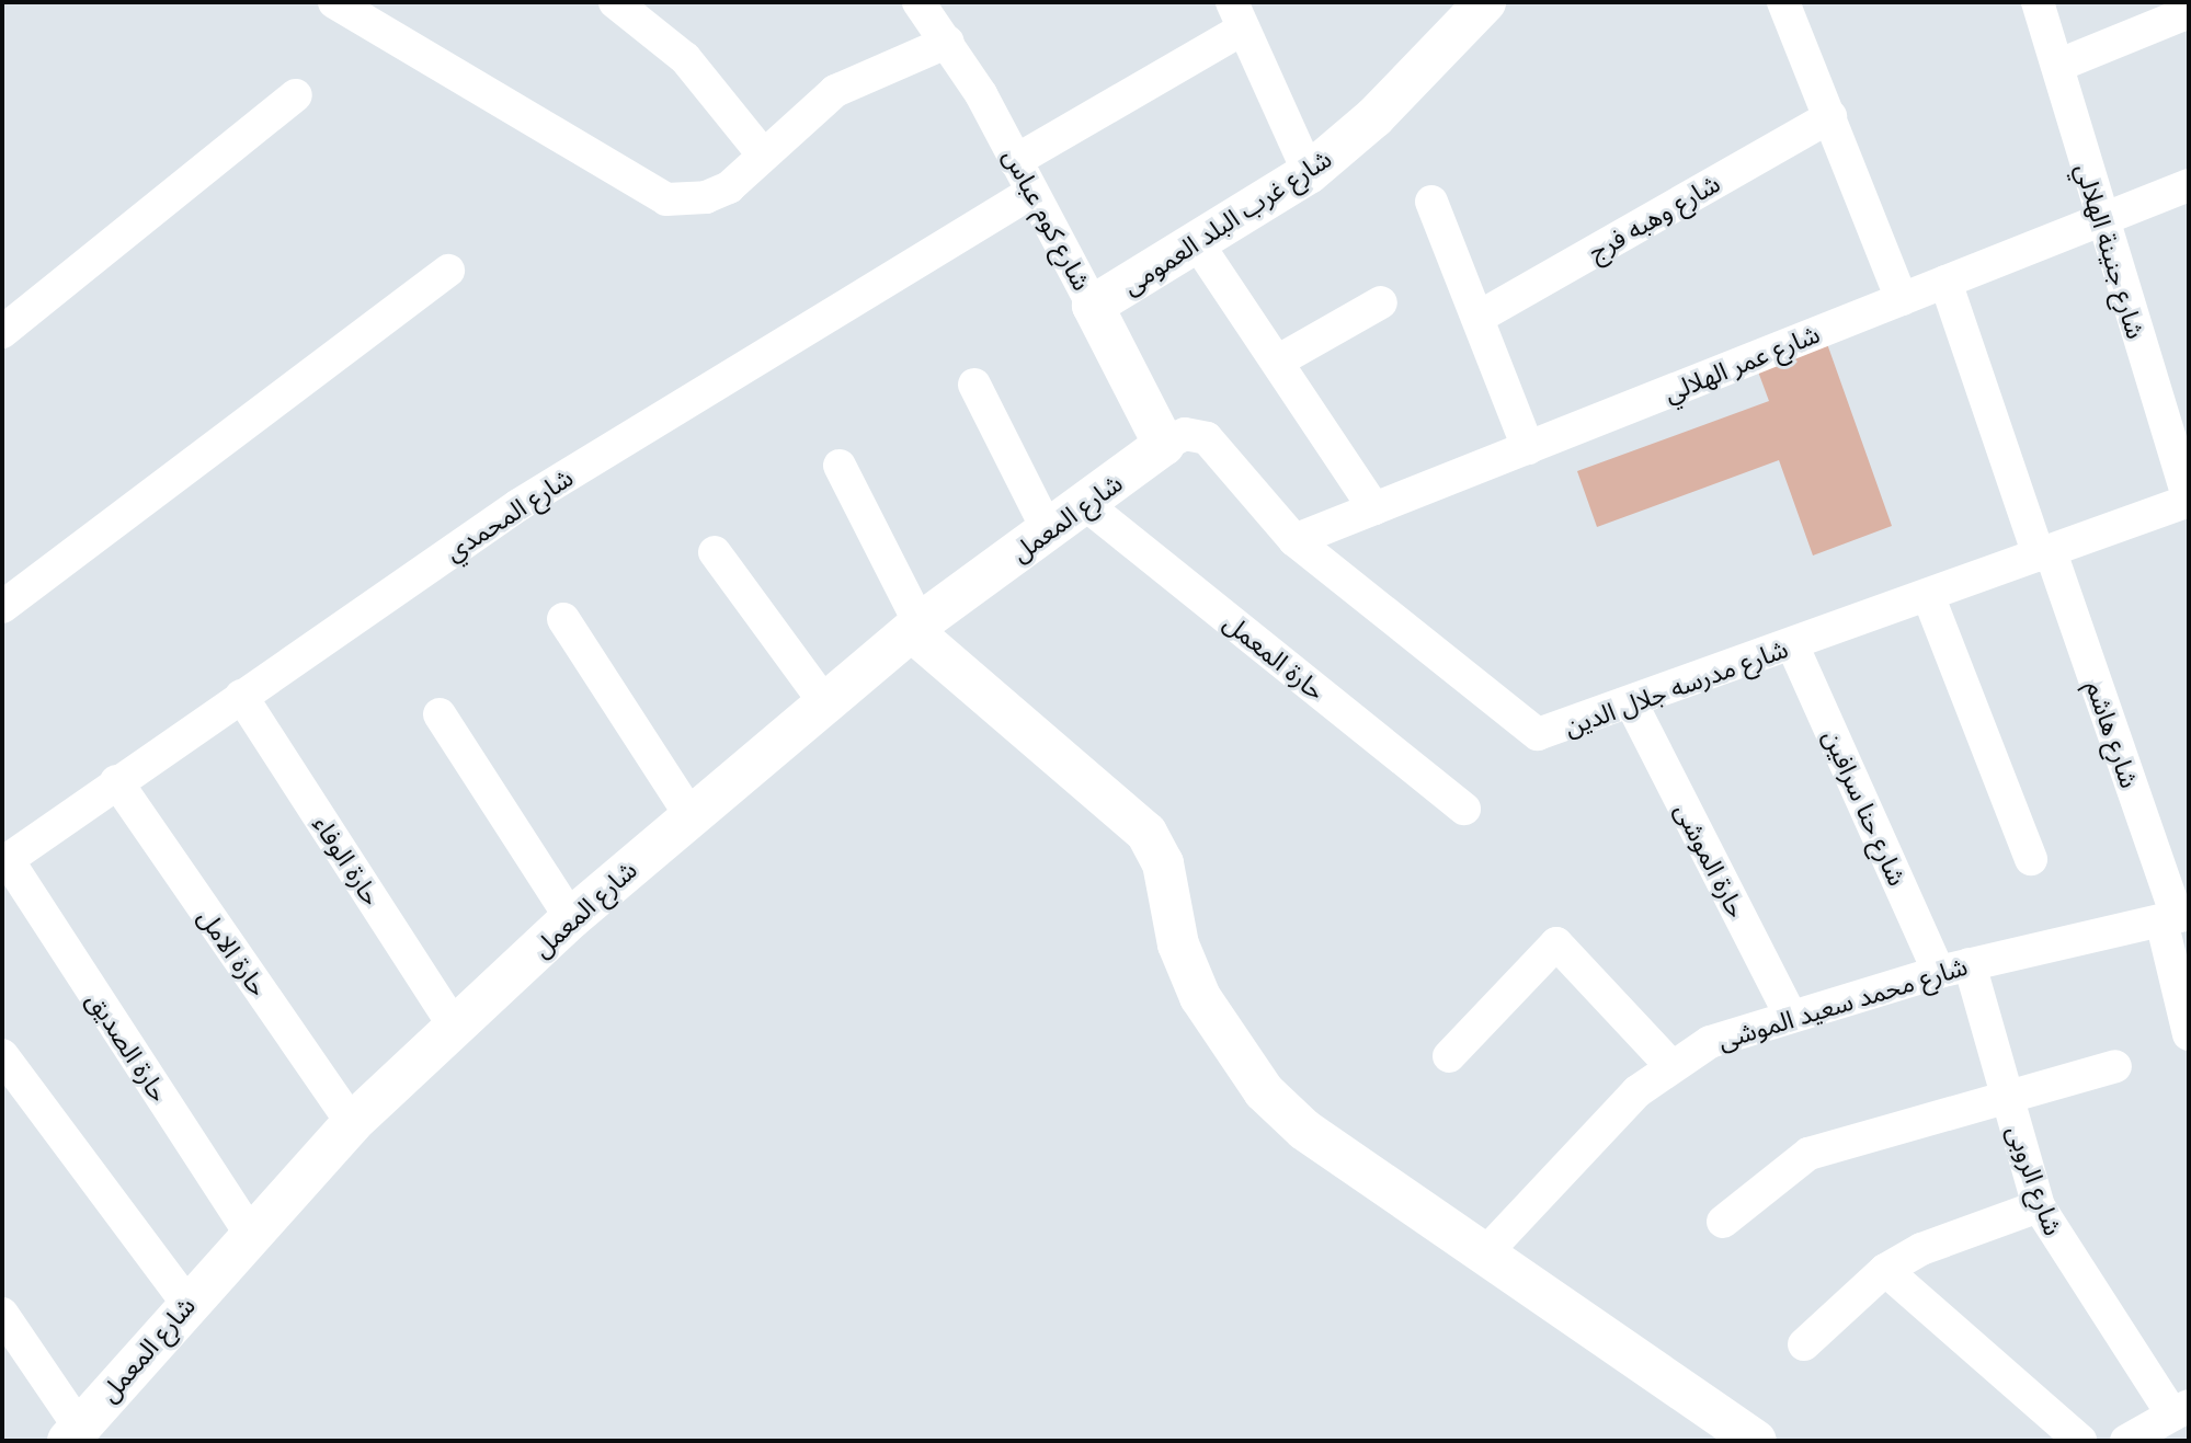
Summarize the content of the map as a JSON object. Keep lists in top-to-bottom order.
{
  "streets": {
    "street": [
      "شارع وهبه فرج",
      "شارع كوم عباس",
      "شارع غرب البلد العمومى",
      "شارع جنينة الهلالي",
      "شارع عمر الهلالي",
      "شارع المحمدي",
      "شارع المعمل",
      "حارة المعمل",
      "شارع مدرسه جلال الدين",
      "شارع هاشم",
      "شارع حنا سرافين",
      "حارة الوفاء",
      "حارة الموشى",
      "حارة الامل",
      "شارع محمد سعيد الموشى",
      "حارة الصديق",
      "شارع الروبى"
    ]
  },
  "crossings": [
    ["شارع كوم عباس", "شارع غرب البلد العمومى"],
    ["شارع كوم عباس", "شارع المحمدي"],
    ["شارع كوم عباس", "شارع المعمل"],
    ["شارع كوم عباس", "شارع مدرسه جلال الدين"],
    ["شارع جنينة الهلالي", "شارع عمر الهلالي"],
    ["شارع جنينة الهلالي", "شارع مدرسه جلال الدين"],
    ["شارع عمر الهلالي", "شارع مدرسه جلال الدين"],
    ["شارع عمر الهلالي", "شارع هاشم"],
    ["شارع المحمدي", "حارة الوفاء"],
    ["شارع المحمدي", "حارة الامل"],
    ["شارع المحمدي", "حارة الصديق"],
    ["شارع المعمل", "حارة المعمل"],
    ["شارع المعمل", "شارع مدرسه جلال الدين"],
    ["شارع المعمل", "حارة الوفاء"],
    ["شارع المعمل", "حارة الامل"],
    ["شارع المعمل", "حارة الصديق"],
    ["شارع مدرسه جلال الدين", "شارع هاشم"],
    ["شارع مدرسه جلال الدين", "شارع حنا سرافين"],
    ["شارع مدرسه جلال الدين", "حارة الموشى"],
    ["شارع هاشم", "شارع محمد سعيد الموشى"],
    ["شارع حنا سرافين", "شارع محمد سعيد الموشى"],
    ["شارع حنا سرافين", "شارع الروبى"],
    ["حارة الموشى", "شارع محمد سعيد الموشى"],
    ["شارع محمد سعيد الموشى", "شارع الروبى"]
  ]
}
